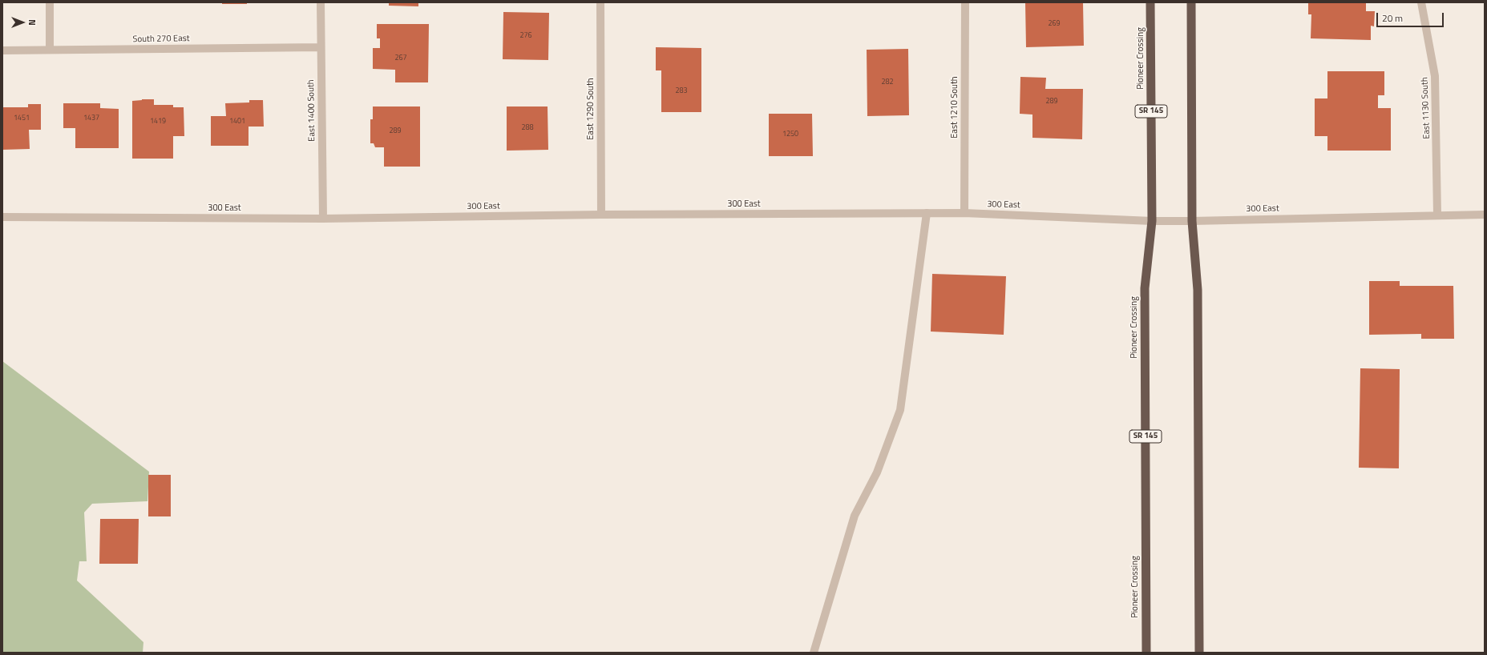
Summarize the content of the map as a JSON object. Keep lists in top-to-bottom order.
{
  "streets": {
    "highway": ["Pioneer Crossing", "SR 145"],
    "street": [
      "South 270 East",
      "East 1210 South",
      "East 1130 South",
      "East 1290 South",
      "East 1400 South",
      "300 East"
    ]
  },
  "crossings": [
    ["South 270 East", "East 1400 South"],
    ["Pioneer Crossing", "300 East"],
    ["East 1210 South", "300 East"],
    ["East 1130 South", "300 East"],
    ["East 1290 South", "300 East"],
    ["East 1400 South", "300 East"]
  ],
  "house_numbers": [
    "269",
    "276",
    "267",
    "282",
    "283",
    "289",
    "1451",
    "1437",
    "1419",
    "1401",
    "288",
    "289",
    "1250"
  ],
  "scale_bar": "20 m",
  "north": "right"
}
